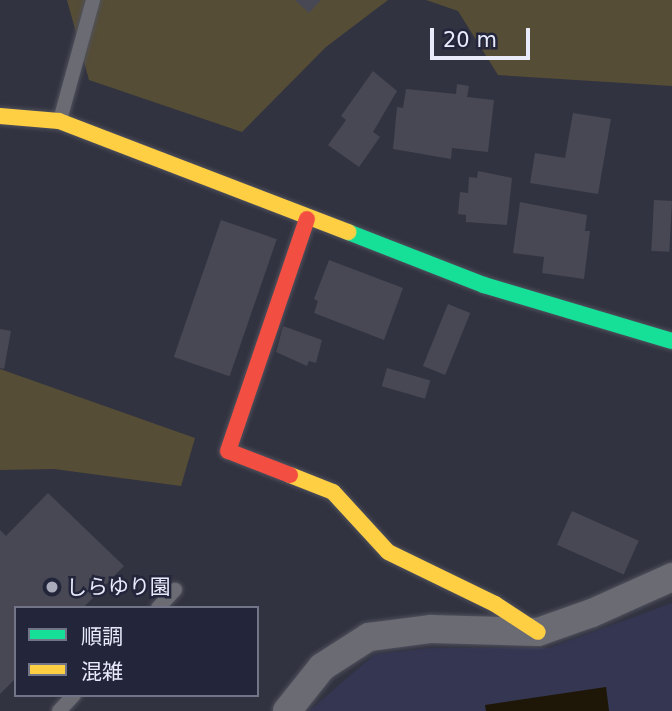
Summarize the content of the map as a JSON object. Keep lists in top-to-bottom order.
{
  "places": ["しらゆり園"],
  "legend": ["順調", "混雑"],
  "scale_bar": "20 m"
}
